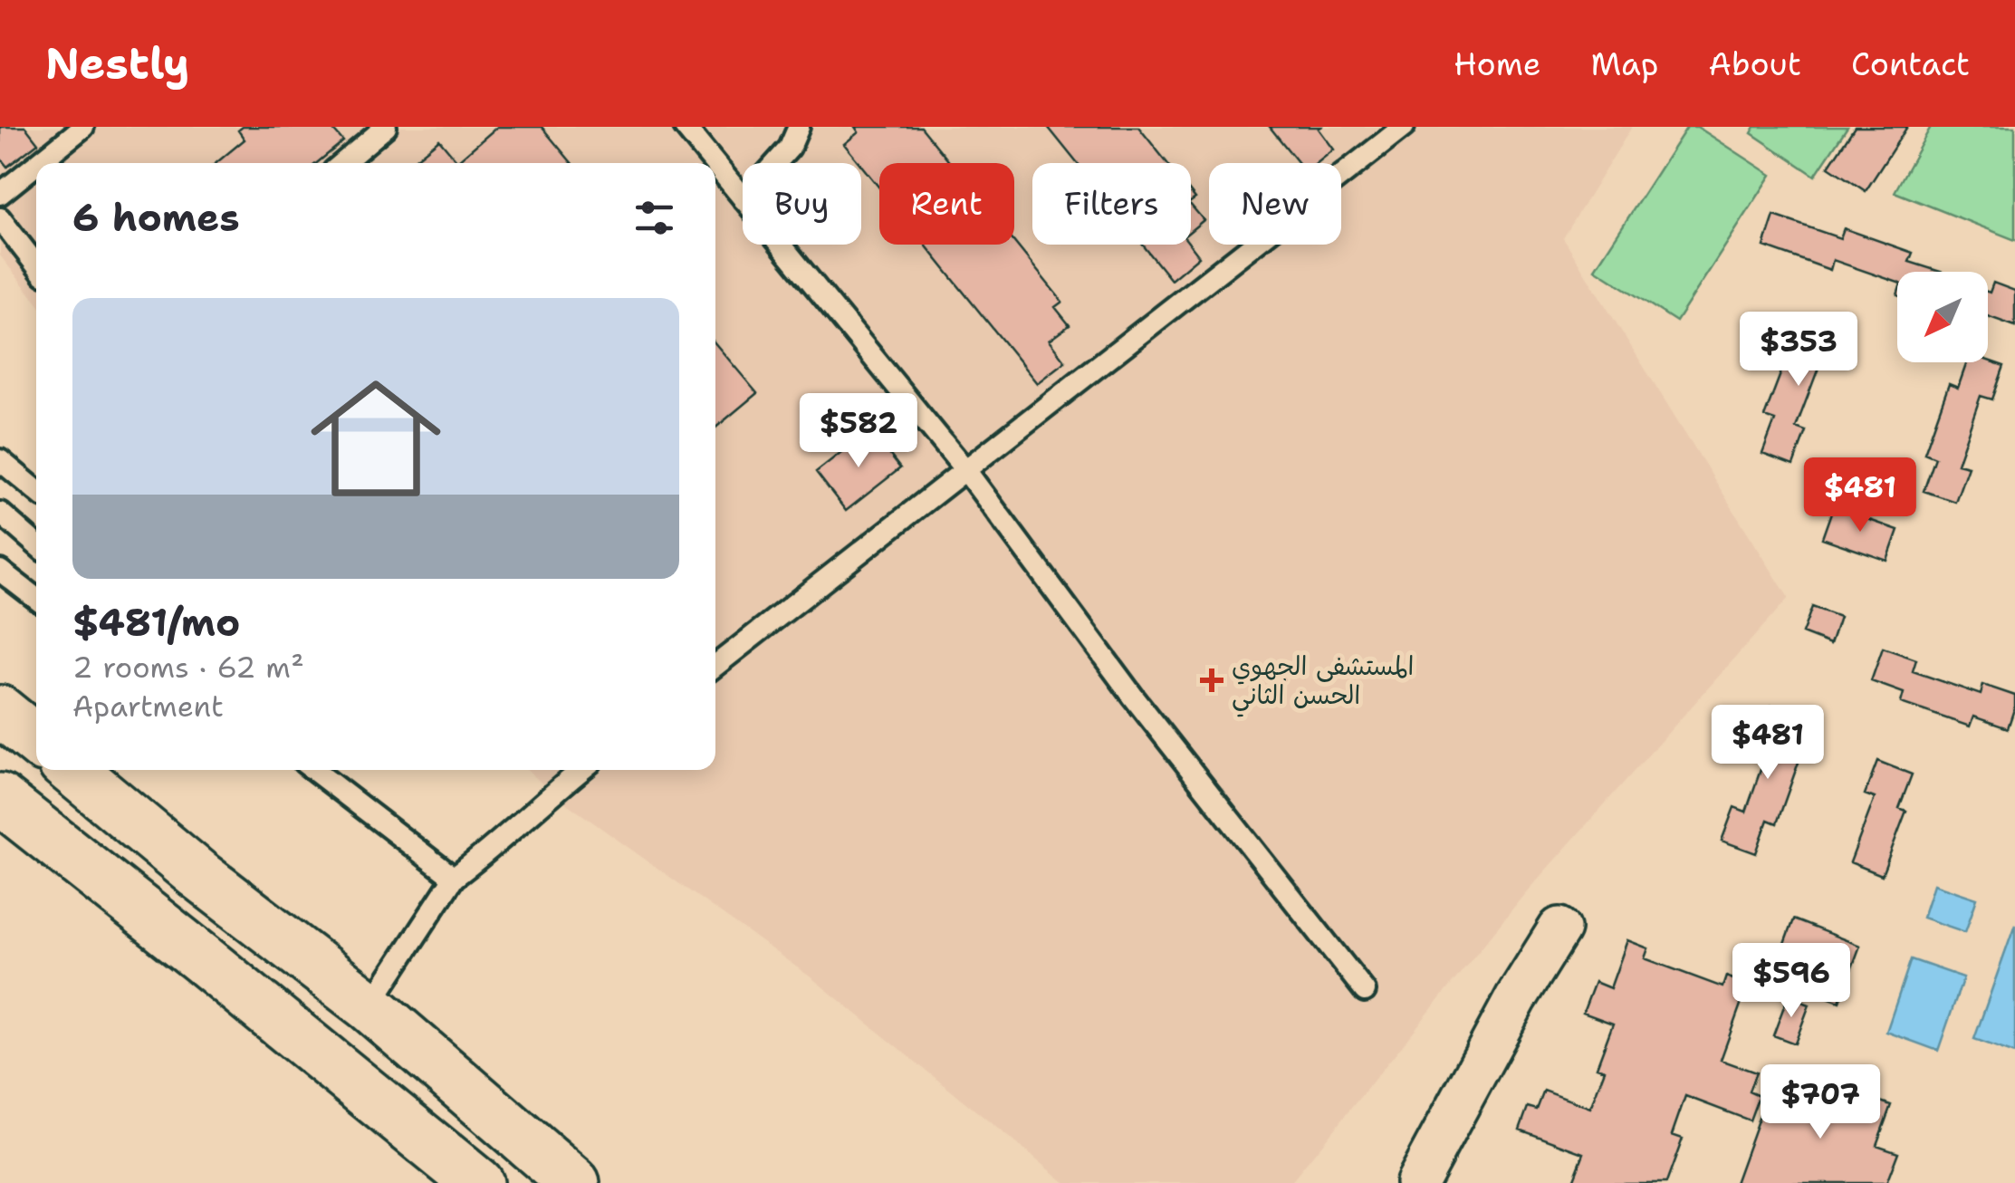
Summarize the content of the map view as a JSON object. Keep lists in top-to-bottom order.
{
  "places": {
    "health": ["المستشفى الجهوي الحسن الثاني"]
  },
  "north": "bottom left",
  "page": {
    "header": "Nestly",
    "nav": [
      "Home",
      "Map",
      "About",
      "Contact"
    ],
    "chip": [
      "Buy",
      "Rent",
      "Filters",
      "New"
    ],
    "heading": "6 homes",
    "list": [
      {
        "name": "$481/mo",
        "note": "2 rooms · 62 m² · Apartment"
      }
    ],
    "price": [
      "$353",
      "$582",
      "$481",
      "$481",
      "$596",
      "$707"
    ]
  }
}
